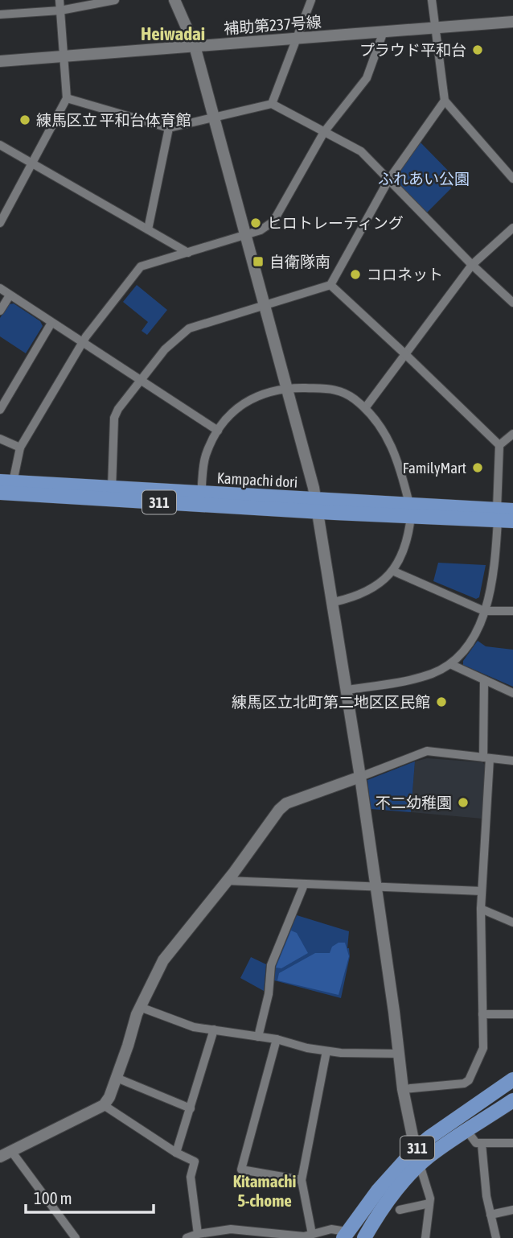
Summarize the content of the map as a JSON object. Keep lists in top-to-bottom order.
{
  "streets": {
    "main road": ["Kampachi dori", "311"],
    "street": ["補助第237号線"]
  },
  "districts": ["Heiwadai", "Kitamachi 5-chome"],
  "parks": ["ふれあい公園"],
  "places": {
    "other": [
      "プラウド平和台",
      "練馬区立 平和台体育館",
      "ヒロトレーティング",
      "コロネット",
      "FamilyMart",
      "練馬区立北町第二地区区民館",
      "不二幼稚園"
    ],
    "transit": ["自衛隊南"]
  },
  "scale_bar": "100 m"
}
